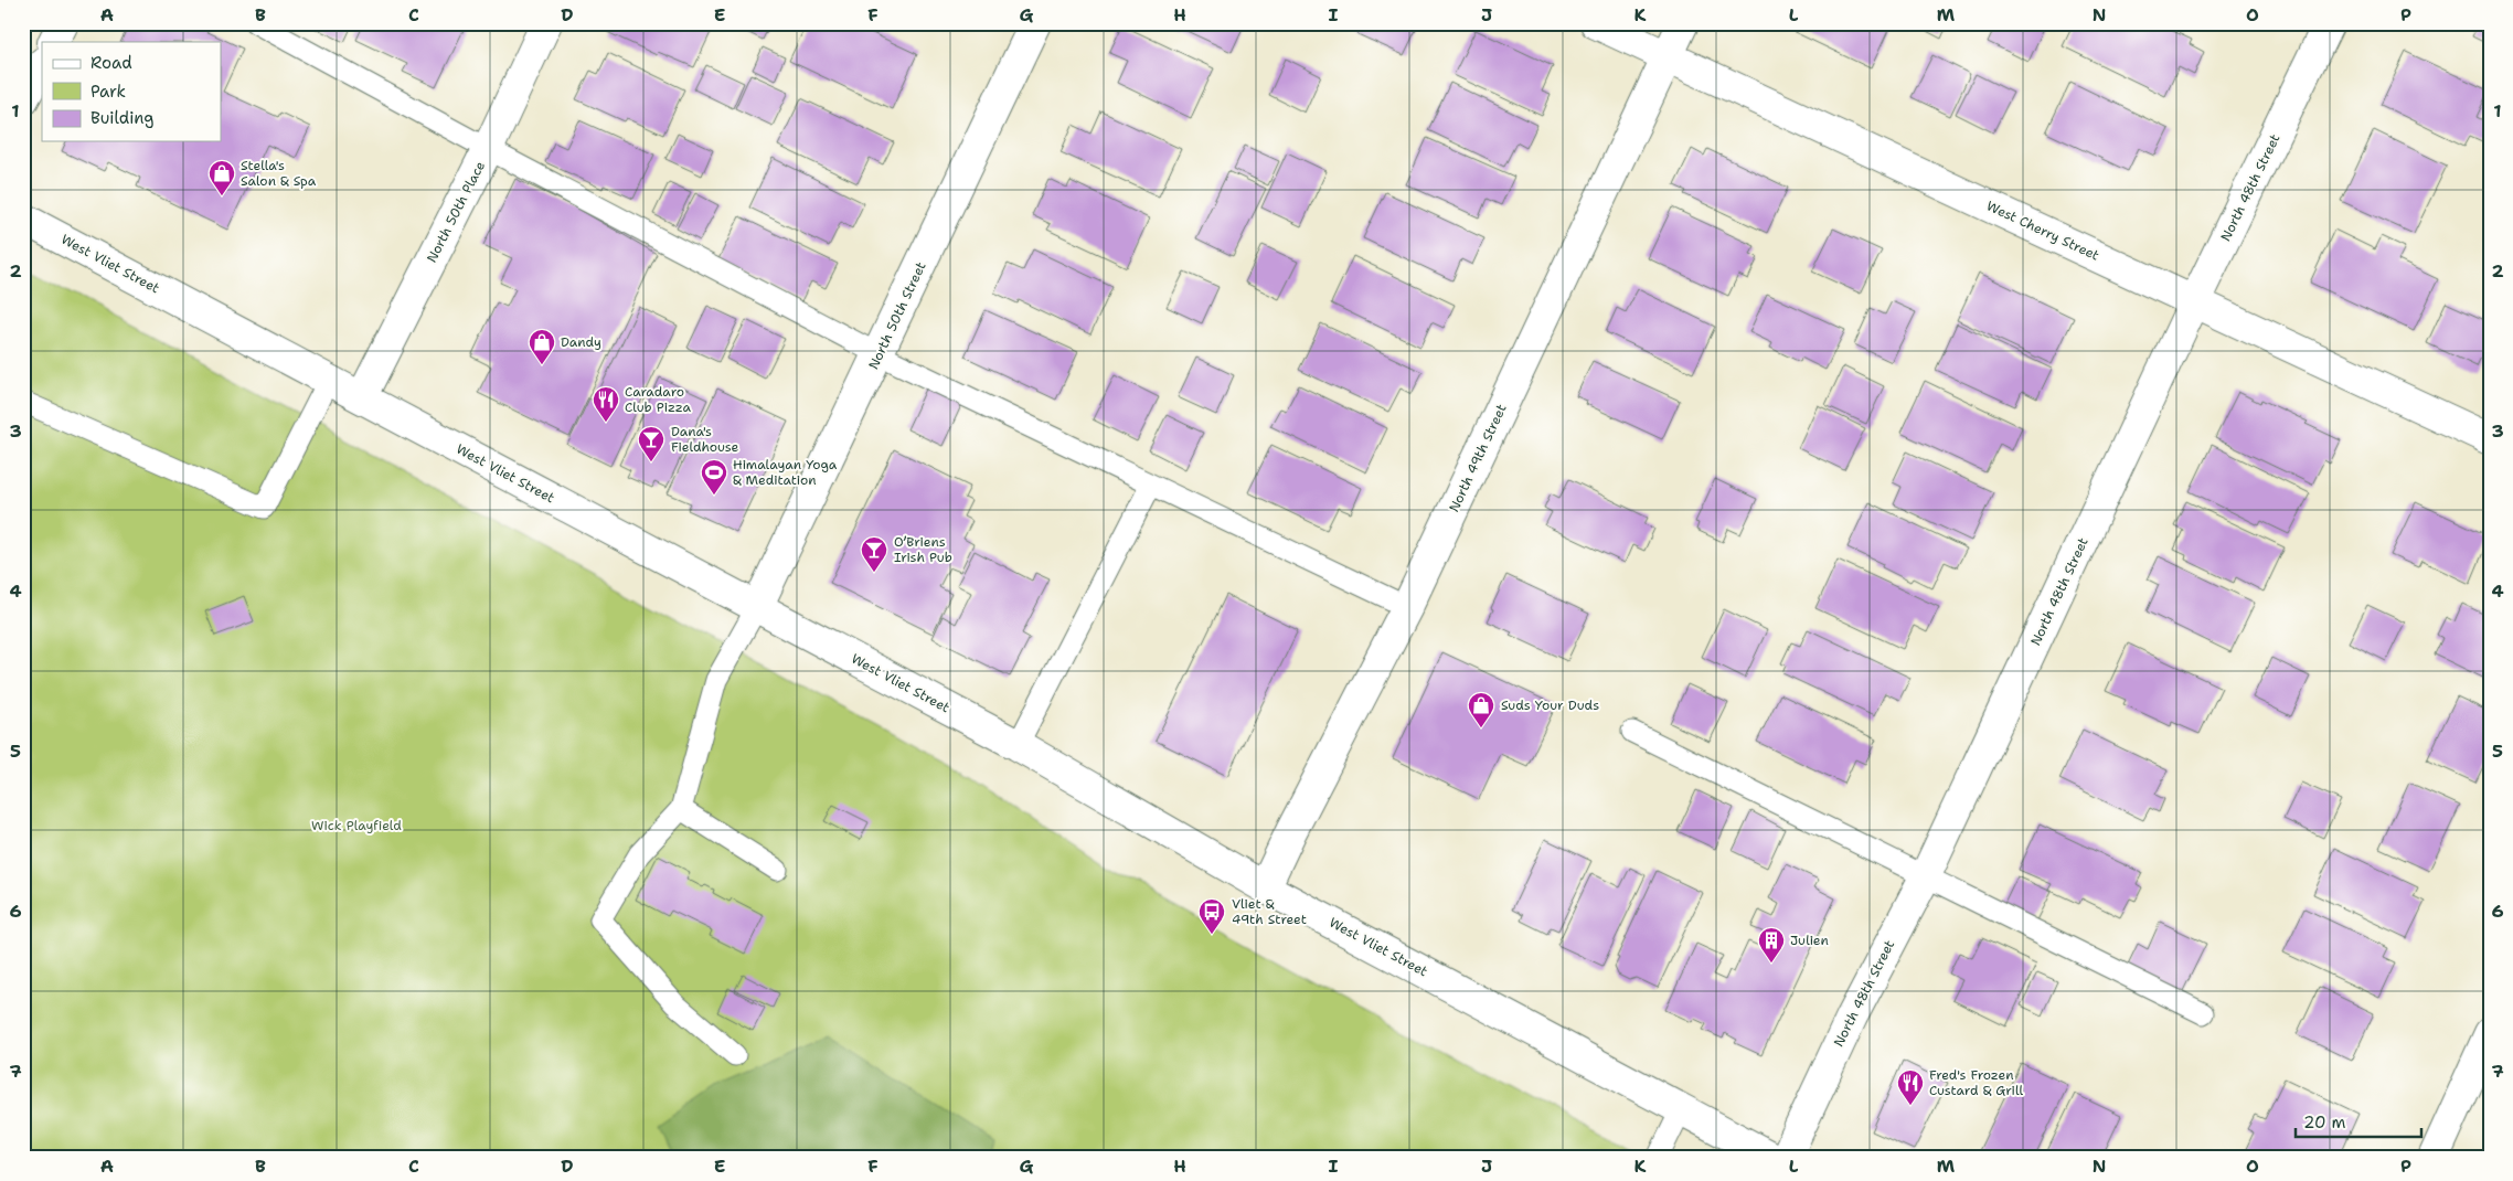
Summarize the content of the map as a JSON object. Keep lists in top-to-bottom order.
{
  "streets": {
    "street": [
      "North 48th Street",
      "North 50th Place",
      "West Cherry Street",
      "West Vliet Street",
      "North 50th Street",
      "North 49th Street"
    ]
  },
  "crossings": [
    ["North 48th Street", "West Cherry Street"],
    ["North 50th Place", "West Vliet Street"],
    ["West Cherry Street", "North 49th Street"],
    ["West Vliet Street", "North 50th Street"],
    ["West Vliet Street", "North 49th Street"]
  ],
  "parks": ["Wick Playfield"],
  "places": {
    "shop": ["Stella's Salon & Spa", "Dandy", "Suds Your Duds"],
    "restaurant": ["Caradaro Club Pizza", "Fred's Frozen Custard & Grill"],
    "bar": ["Dana's Fieldhouse", "O’Briens Irish Pub"],
    "sports": ["Himalayan Yoga & Meditation"],
    "bus stop": ["Vliet & 49th Street"],
    "building": ["Julien"]
  },
  "legend": ["Road", "Park", "Building"],
  "scale_bar": "20 m",
  "grid": {
    "columns": [
      "A",
      "B",
      "C",
      "D",
      "E",
      "F",
      "G",
      "H",
      "I",
      "J",
      "K",
      "L",
      "M",
      "N",
      "O",
      "P"
    ],
    "rows": [
      "1",
      "2",
      "3",
      "4",
      "5",
      "6",
      "7"
    ]
  }
}
